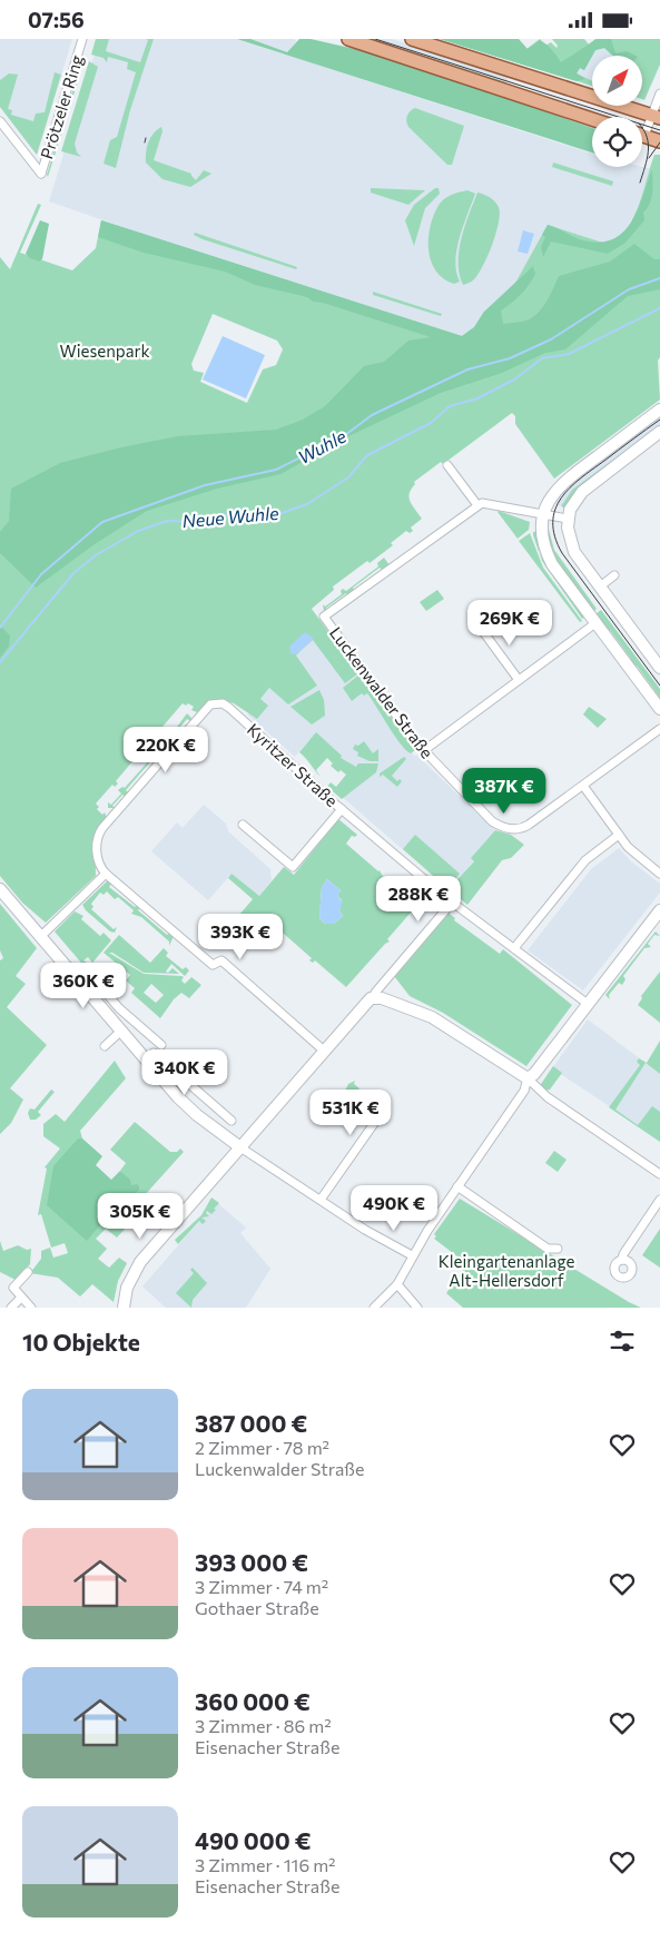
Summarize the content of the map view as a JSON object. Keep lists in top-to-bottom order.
{
  "streets": {
    "street": ["Prötzeler Ring", "Luckenwalder Straße", "Kyritzer Straße"]
  },
  "water": ["Wuhle", "Neue Wuhle"],
  "parks": ["Wiesenpark", "Kleingartenanlage Alt-Hellersdorf"],
  "north": "top right",
  "page": {
    "status": "07:56",
    "price": [
      "269K €",
      "220K €",
      "387K €",
      "288K €",
      "393K €",
      "360K €",
      "340K €",
      "531K €",
      "490K €",
      "305K €"
    ],
    "heading": "10 Objekte",
    "list": [
      {
        "name": "387 000 €",
        "note": "2 Zimmer · 78 m² · Luckenwalder Straße"
      },
      {
        "name": "393 000 €",
        "note": "3 Zimmer · 74 m² · Gothaer Straße"
      },
      {
        "name": "360 000 €",
        "note": "3 Zimmer · 86 m² · Eisenacher Straße"
      },
      {
        "name": "490 000 €",
        "note": "3 Zimmer · 116 m² · Eisenacher Straße"
      }
    ]
  }
}
